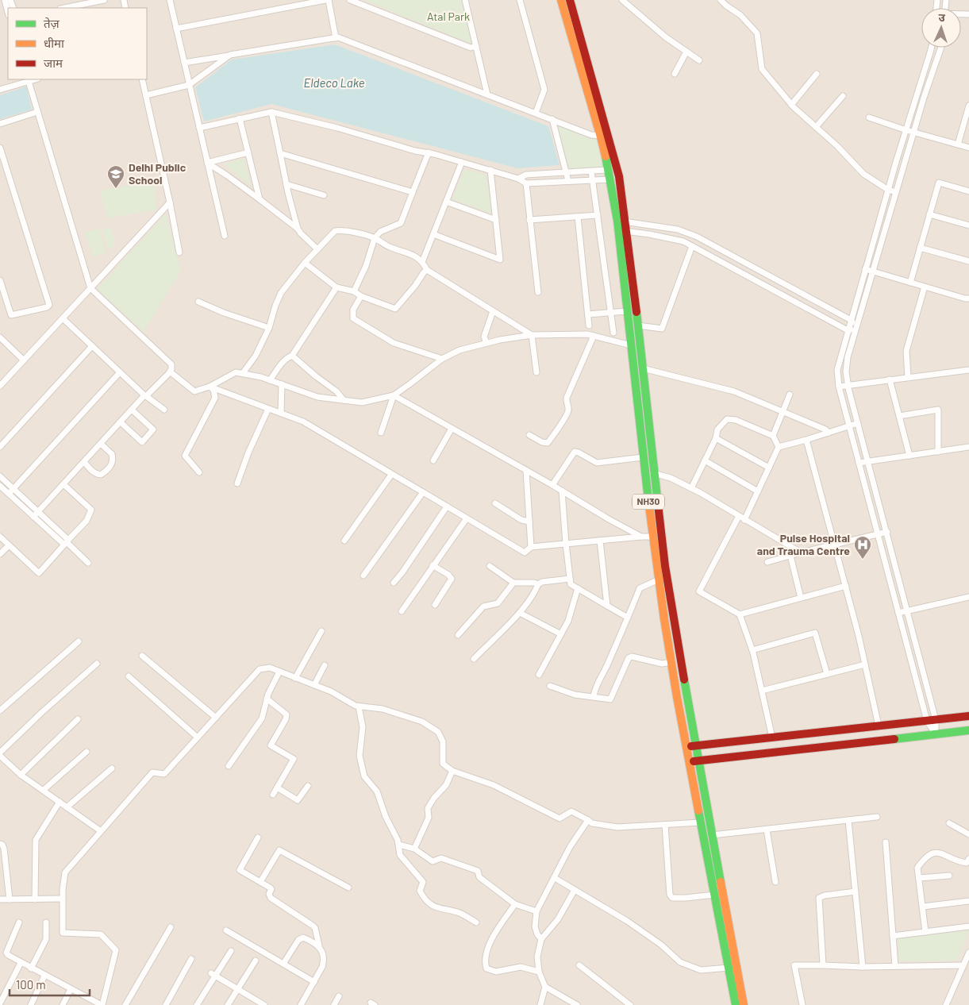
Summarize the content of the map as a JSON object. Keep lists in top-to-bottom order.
{
  "streets": {
    "main road": ["NH30"]
  },
  "water": ["Eldeco Lake"],
  "parks": ["Atal Park"],
  "places": {
    "school or university": ["Delhi Public School"],
    "hospital": ["Pulse Hospital and Trauma Centre"]
  },
  "legend": ["तेज़", "धीमा", "जाम"],
  "scale_bar": "100 m",
  "north": "top"
}
